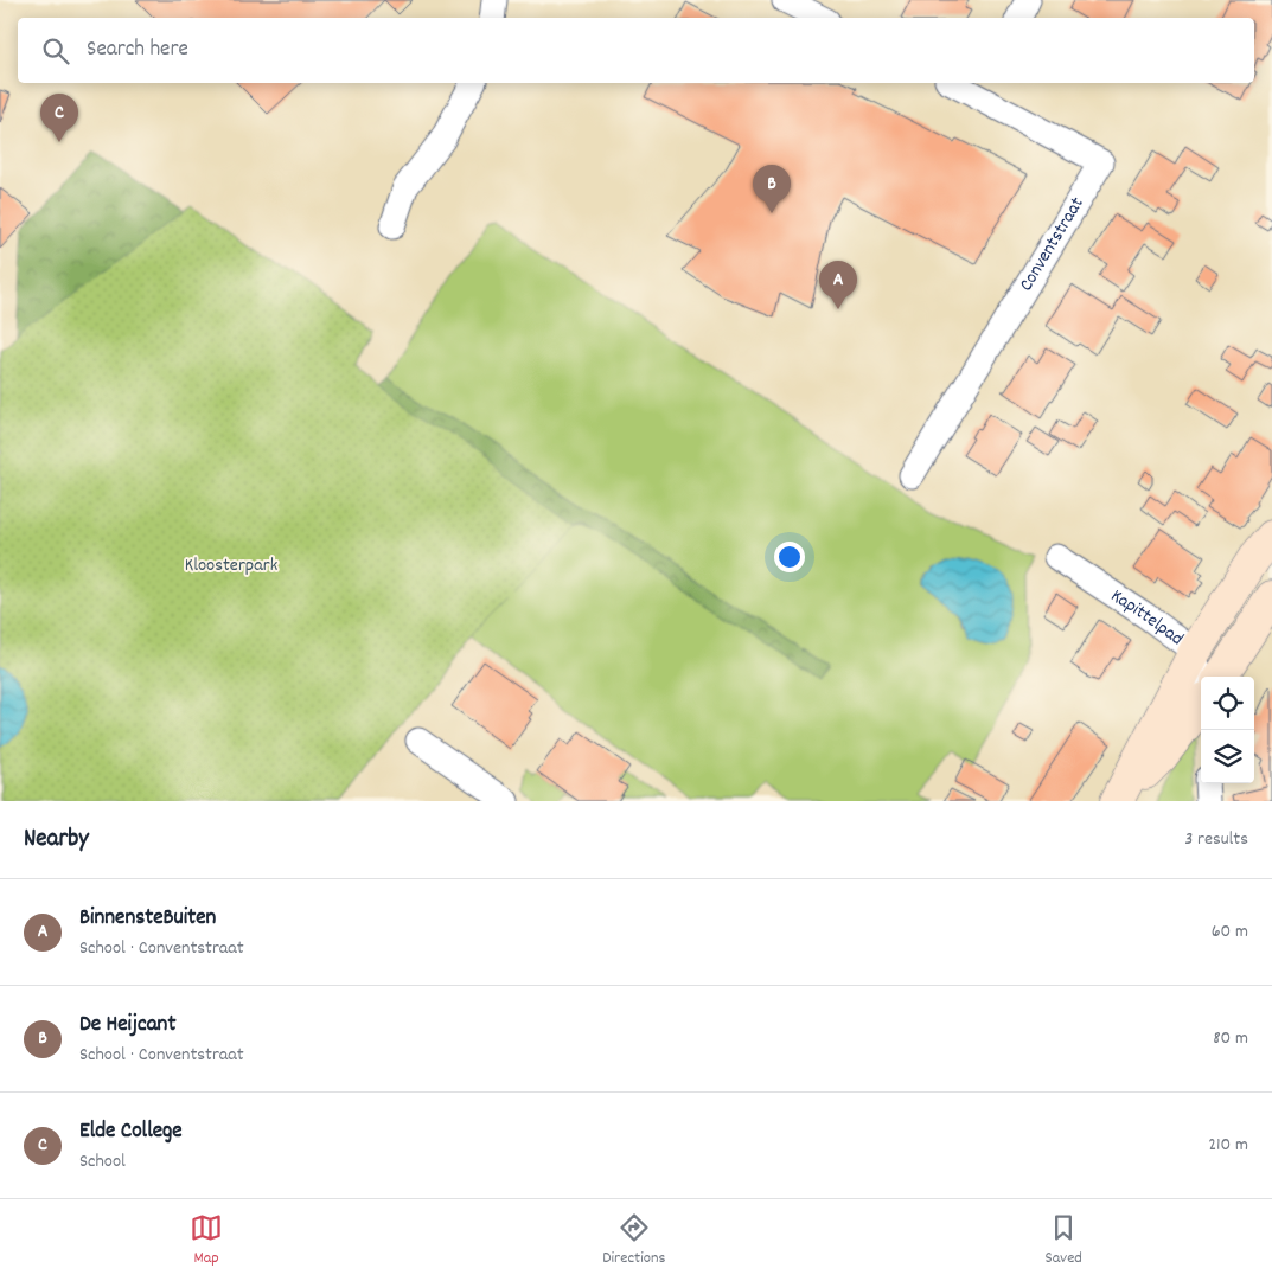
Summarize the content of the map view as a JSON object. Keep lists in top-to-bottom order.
{
  "streets": {
    "street": ["Conventstraat", "Kapittelpad"]
  },
  "parks": ["Kloosterpark"],
  "page": {
    "search": "Search here",
    "pins": ["C", "B", "A"],
    "heading": ["Nearby", "3 results"],
    "list": [
      {
        "mark": "A",
        "name": "BinnensteBuiten",
        "note": "School · Conventstraat",
        "value": "60 m"
      },
      {
        "mark": "B",
        "name": "De Heijcant",
        "note": "School · Conventstraat",
        "value": "80 m"
      },
      {
        "mark": "C",
        "name": "Elde College",
        "note": "School",
        "value": "210 m"
      }
    ],
    "nav": ["Map", "Directions", "Saved"]
  }
}
